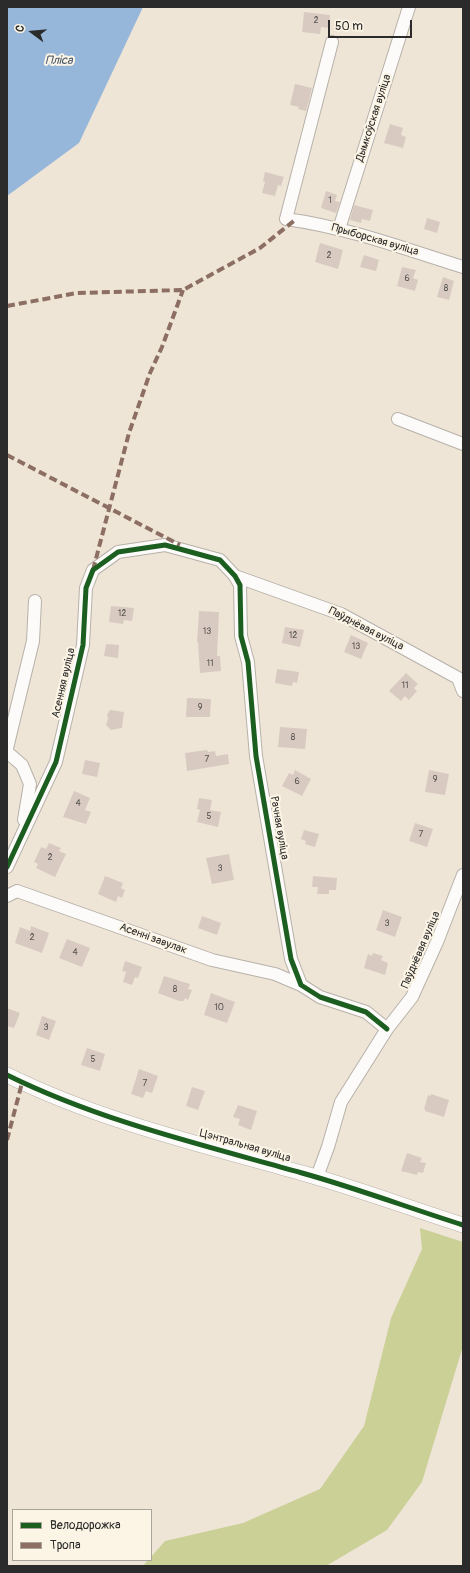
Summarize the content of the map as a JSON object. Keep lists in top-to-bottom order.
{
  "streets": {
    "street": [
      "Дымкоўская вуліца",
      "Прыборская вуліца",
      "Паўднёвая вуліца",
      "Асенняя вуліца",
      "Рачная вуліца",
      "Асенні завулак",
      "Цэнтральная вуліца"
    ]
  },
  "crossings": [
    ["Дымкоўская вуліца", "Прыборская вуліца"],
    ["Паўднёвая вуліца", "Асенняя вуліца"],
    ["Паўднёвая вуліца", "Рачная вуліца"],
    ["Паўднёвая вуліца", "Цэнтральная вуліца"],
    ["Асенняя вуліца", "Рачная вуліца"],
    ["Рачная вуліца", "Асенні завулак"]
  ],
  "water": ["Пліса"],
  "house_numbers": [
    "2",
    "1",
    "2",
    "6",
    "8",
    "12",
    "13",
    "12",
    "13",
    "11",
    "11",
    "9",
    "8",
    "7",
    "9",
    "6",
    "4",
    "5",
    "7",
    "2",
    "3",
    "3",
    "2",
    "4",
    "8",
    "10",
    "3",
    "5",
    "7"
  ],
  "legend": ["Велодорожка", "Тропа"],
  "scale_bar": "50 m",
  "north": "left"
}
